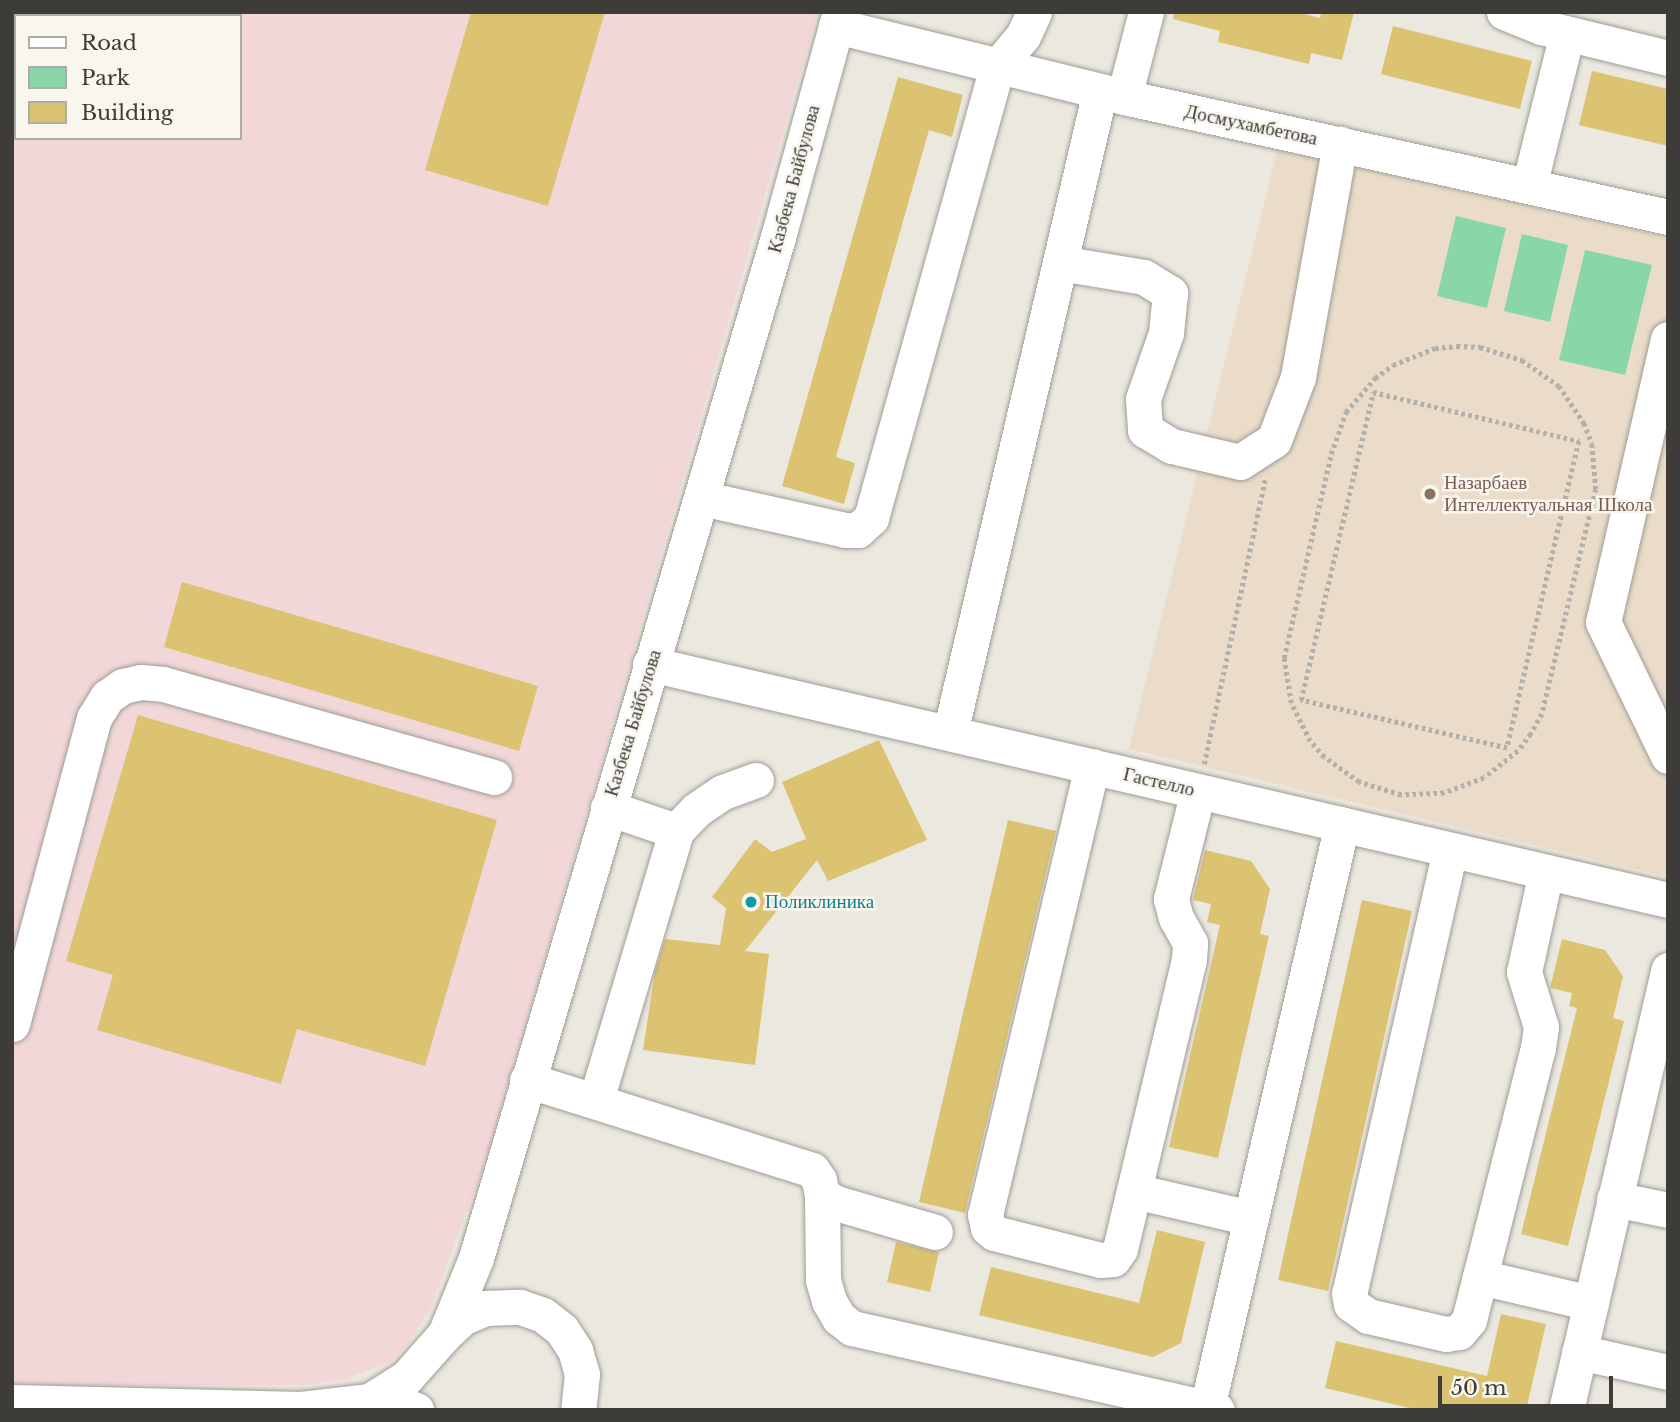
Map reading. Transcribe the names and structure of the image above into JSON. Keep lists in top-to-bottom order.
{
  "streets": {
    "street": ["Досмухамбетова", "Казбека Байбулова", "Гастелло"]
  },
  "crossings": [
    ["Досмухамбетова", "Казбека Байбулова"],
    ["Казбека Байбулова", "Гастелло"]
  ],
  "places": ["Назарбаев Интеллектуальная Школа", "Поликлиника"],
  "legend": ["Road", "Park", "Building"],
  "scale_bar": "50 m"
}
